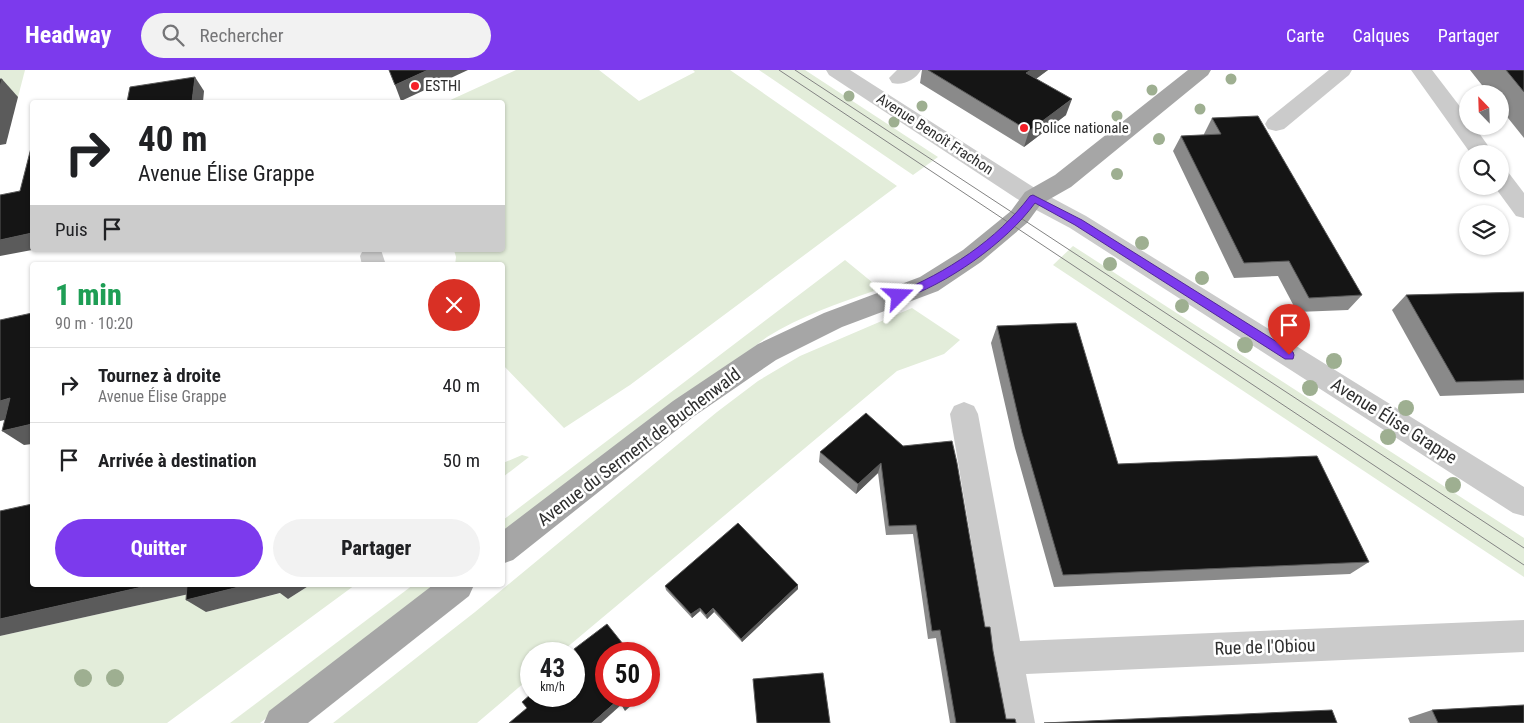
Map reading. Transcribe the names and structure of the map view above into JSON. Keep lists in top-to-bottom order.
{
  "streets": {
    "main road": ["Avenue du Serment de Buchenwald"],
    "street": ["Avenue Benoît Frachon", "Avenue Élise Grappe", "Rue de l'Obiou"]
  },
  "crossings": [
    ["Avenue Benoît Frachon", "Avenue Élise Grappe"],
    ["Avenue Benoît Frachon", "Avenue du Serment de Buchenwald"],
    ["Avenue Élise Grappe", "Avenue du Serment de Buchenwald"]
  ],
  "places": ["ESTHI", "Police nationale"],
  "north": "top left",
  "page": {
    "header": "Headway",
    "search": "Rechercher",
    "nav": ["Carte", "Calques", "Partager"],
    "turn": ["40 m", "Avenue Élise Grappe"],
    "then": "Puis",
    "heading": ["1 min", "90 m · 10:20"],
    "list": [
      {
        "name": "Tournez à droite",
        "note": "Avenue Élise Grappe",
        "value": "40 m"
      },
      {
        "name": "Arrivée à destination",
        "value": "50 m"
      }
    ],
    "buttons": ["Quitter", "Partager"],
    "speed": "43 km/h",
    "limit": "50"
  }
}
